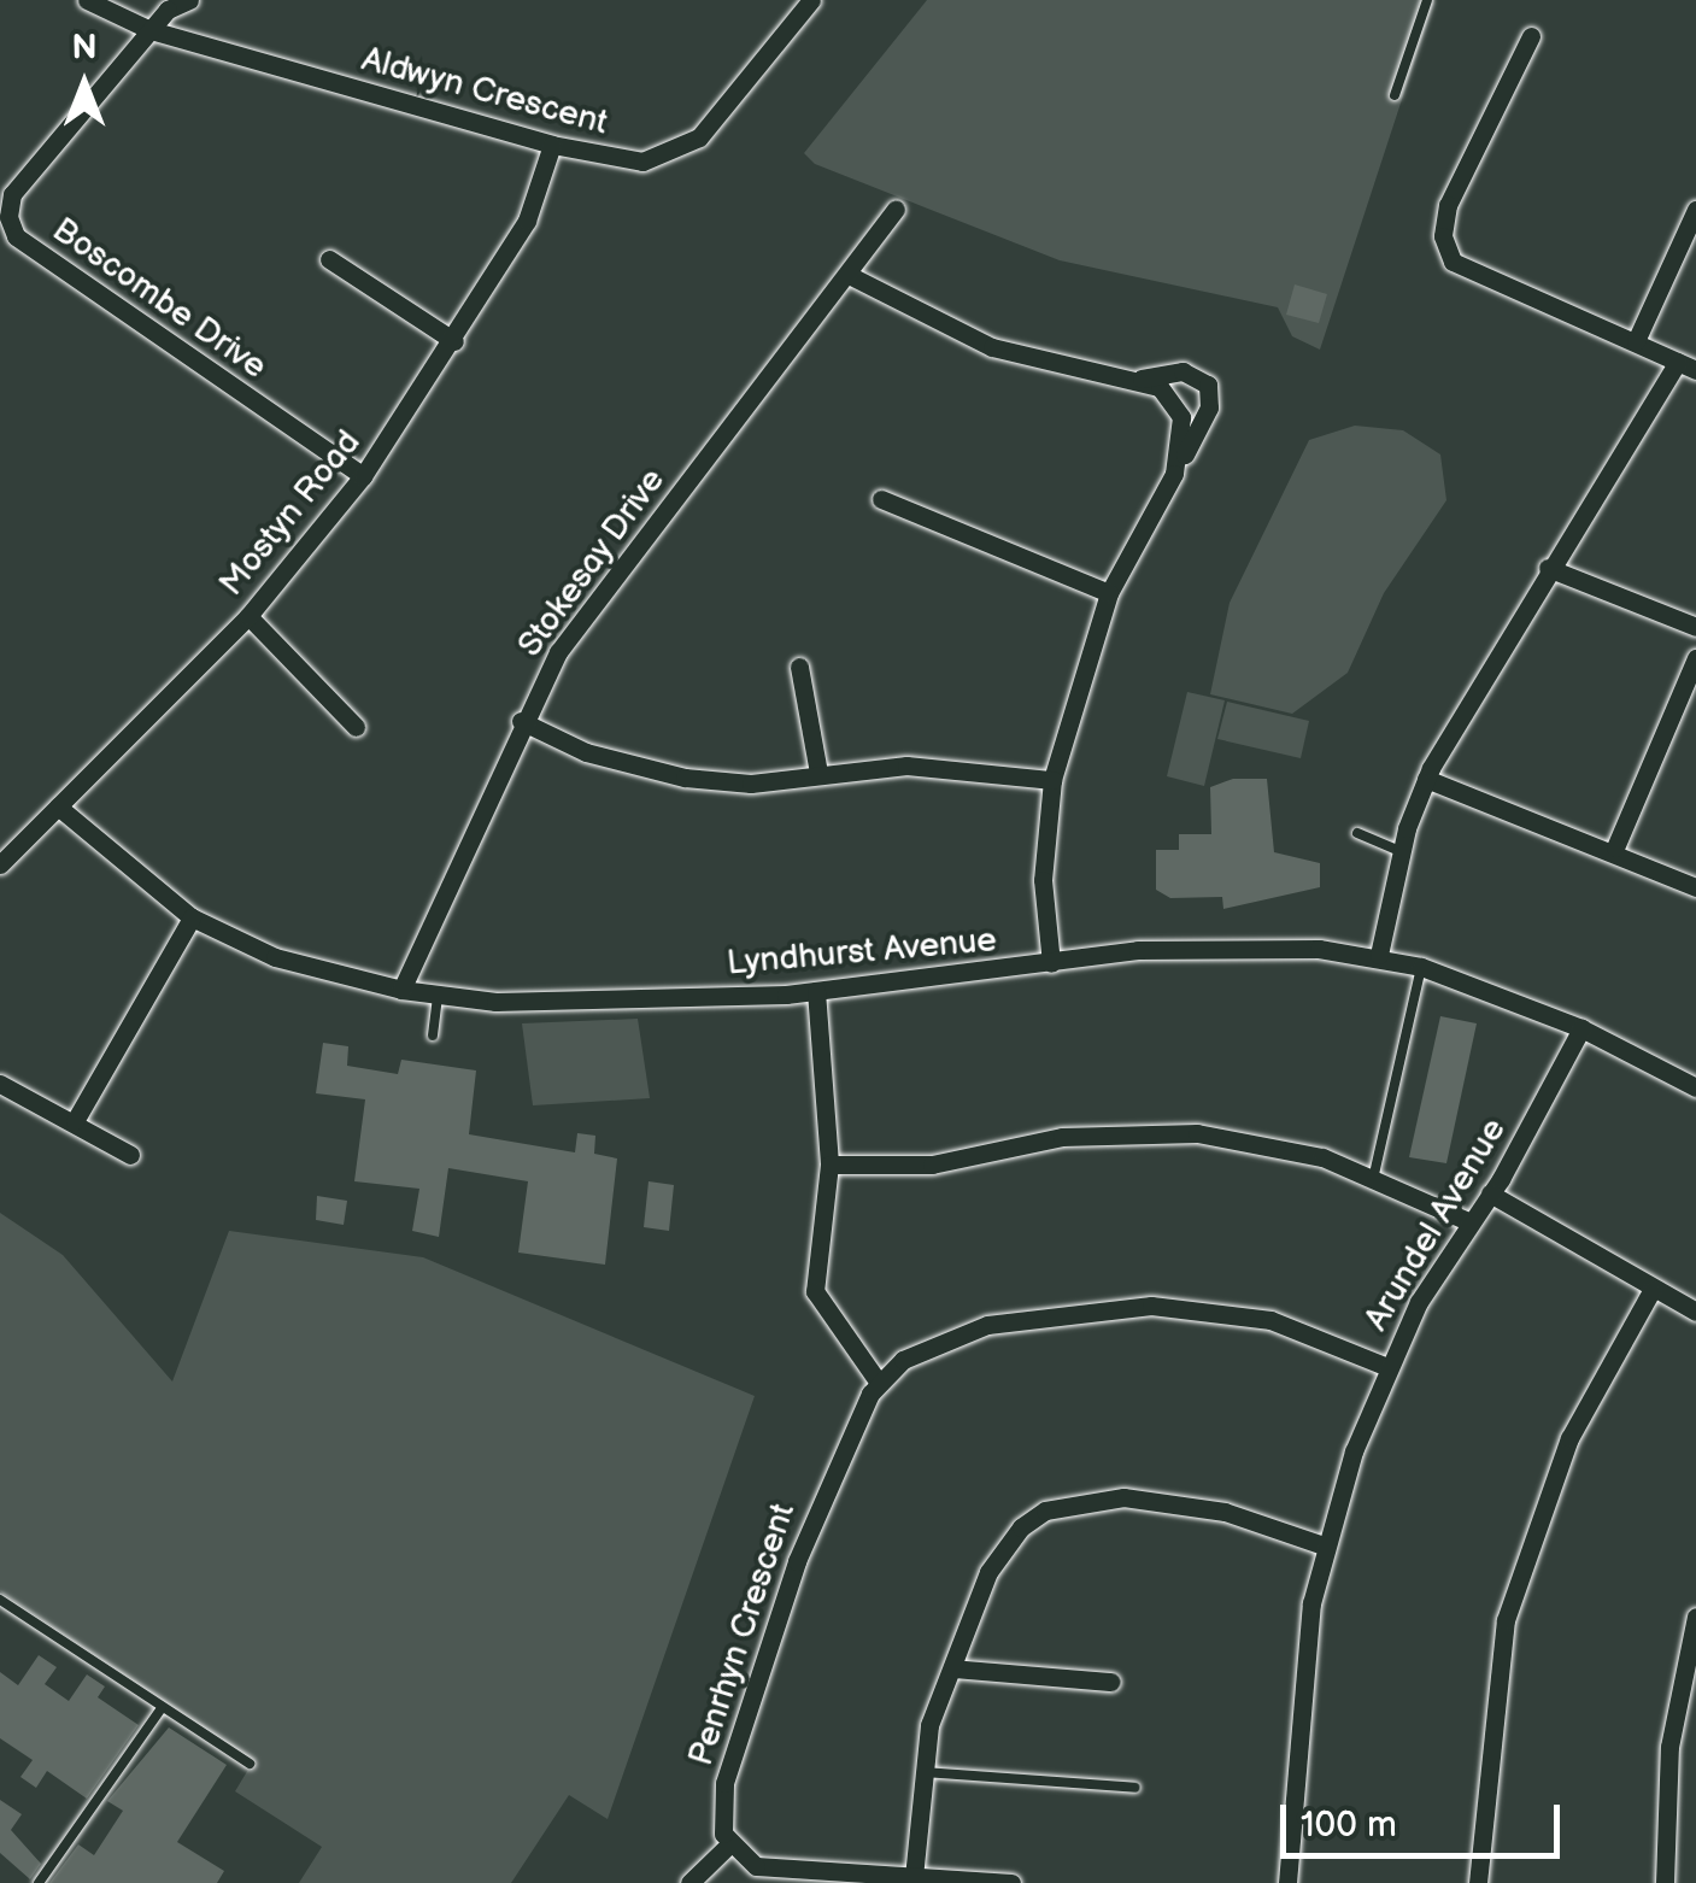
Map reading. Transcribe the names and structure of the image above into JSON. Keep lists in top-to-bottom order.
{
  "streets": {
    "street": [
      "Aldwyn Crescent",
      "Boscombe Drive",
      "Mostyn Road",
      "Stokesay Drive",
      "Lyndhurst Avenue",
      "Arundel Avenue",
      "Penrhyn Crescent"
    ]
  },
  "crossings": [
    ["Aldwyn Crescent", "Boscombe Drive"],
    ["Aldwyn Crescent", "Mostyn Road"],
    ["Boscombe Drive", "Mostyn Road"],
    ["Mostyn Road", "Lyndhurst Avenue"],
    ["Stokesay Drive", "Lyndhurst Avenue"],
    ["Lyndhurst Avenue", "Arundel Avenue"]
  ],
  "scale_bar": "100 m",
  "north": "top"
}
